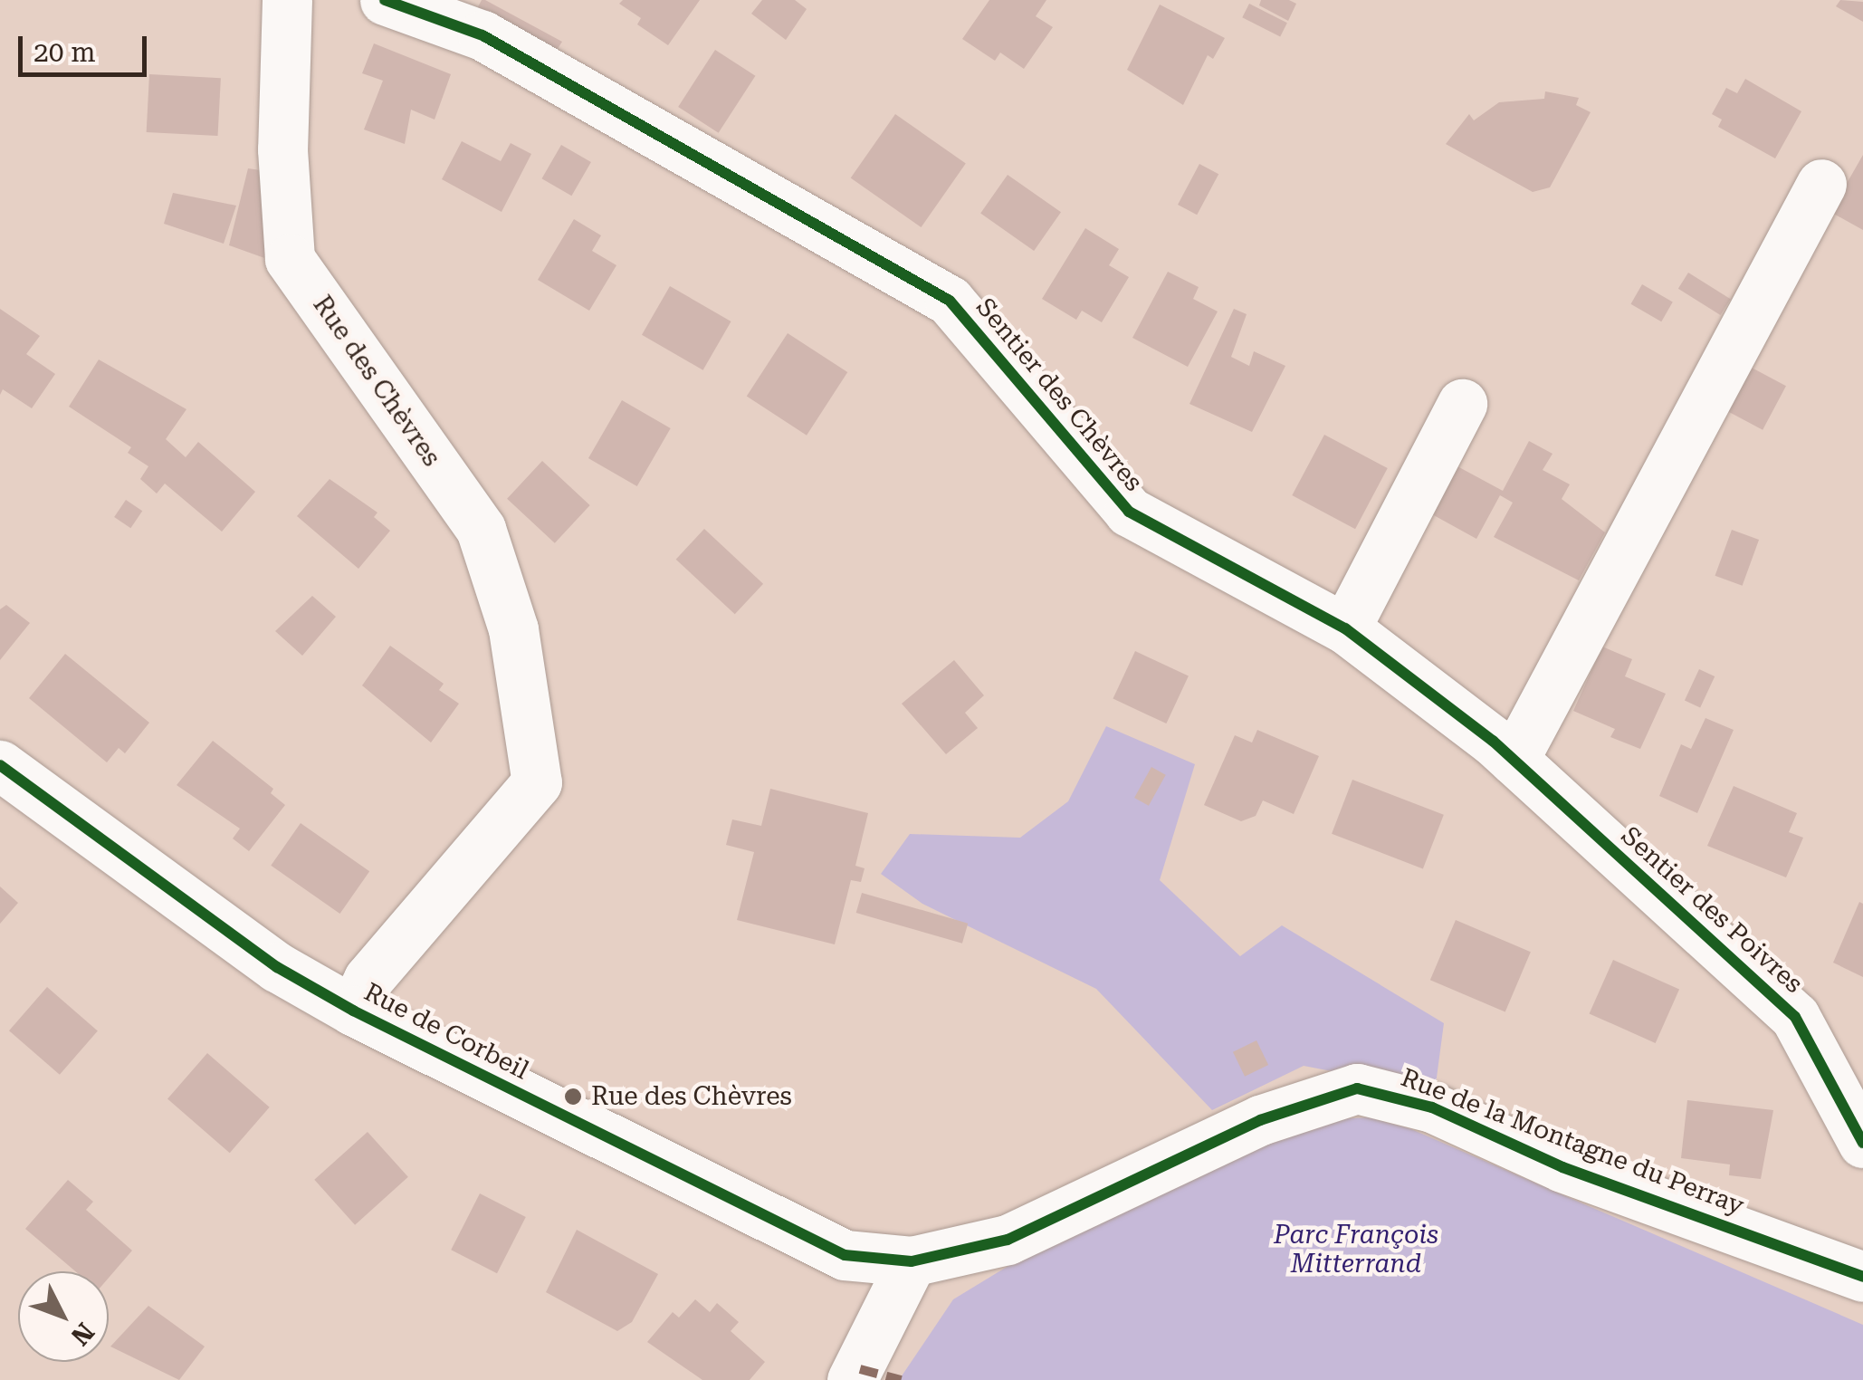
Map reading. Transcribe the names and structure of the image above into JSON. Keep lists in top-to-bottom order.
{
  "streets": {
    "street": [
      "Rue des Chèvres",
      "Sentier des Chèvres",
      "Sentier des Poivres",
      "Rue de Corbeil",
      "Rue de la Montagne du Perray"
    ]
  },
  "crossings": [
    ["Rue des Chèvres", "Rue de Corbeil"],
    ["Sentier des Chèvres", "Sentier des Poivres"],
    ["Rue de Corbeil", "Rue de la Montagne du Perray"]
  ],
  "parks": ["Parc François Mitterrand"],
  "places": ["Rue des Chèvres"],
  "scale_bar": "20 m",
  "north": "bottom right"
}
